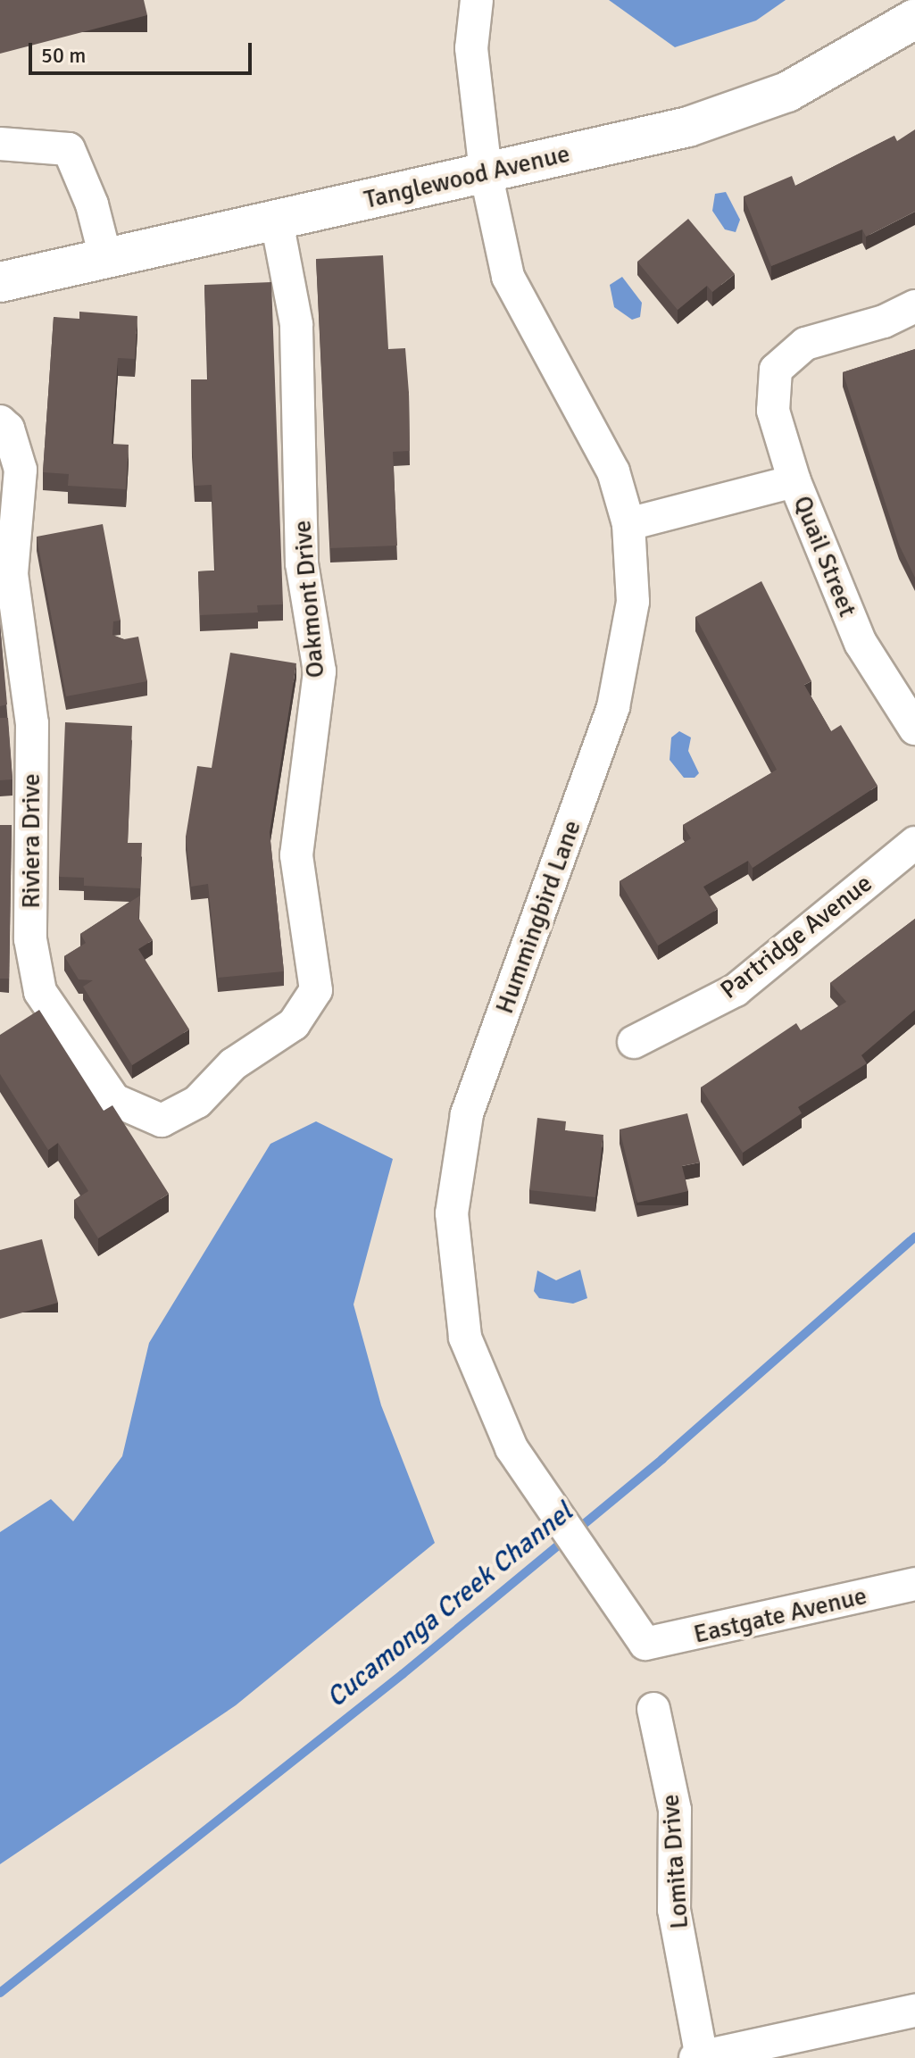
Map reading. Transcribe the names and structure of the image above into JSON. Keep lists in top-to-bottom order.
{
  "streets": {
    "street": [
      "Tanglewood Avenue",
      "Quail Street",
      "Oakmont Drive",
      "Riviera Drive",
      "Hummingbird Lane",
      "Partridge Avenue",
      "Eastgate Avenue",
      "Lomita Drive"
    ]
  },
  "crossings": [
    ["Tanglewood Avenue", "Oakmont Drive"],
    ["Tanglewood Avenue", "Hummingbird Lane"],
    ["Oakmont Drive", "Riviera Drive"],
    ["Hummingbird Lane", "Eastgate Avenue"]
  ],
  "water": ["Cucamonga Creek Channel"],
  "scale_bar": "50 m"
}
